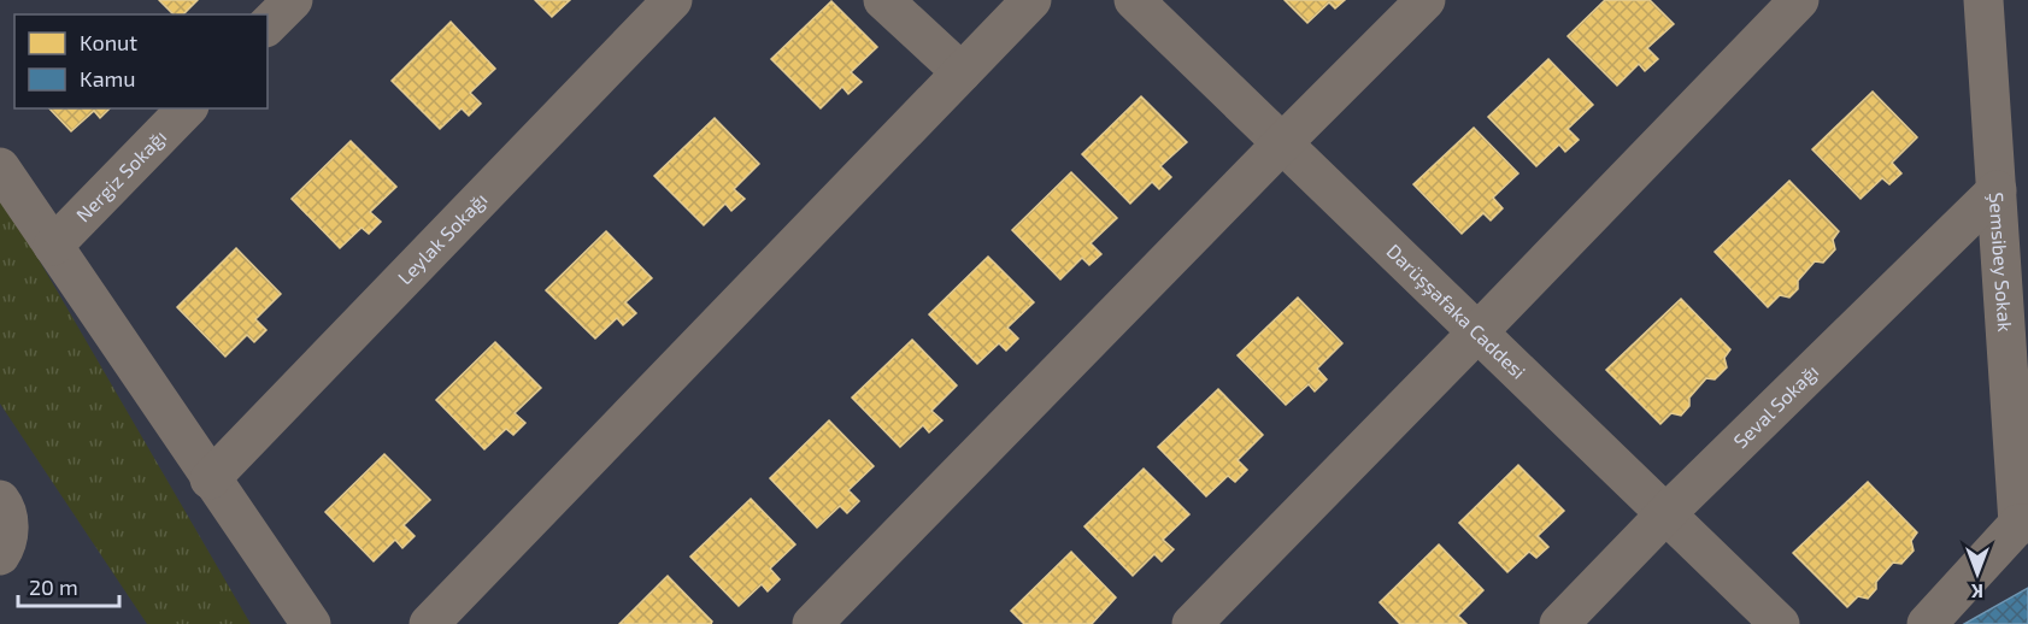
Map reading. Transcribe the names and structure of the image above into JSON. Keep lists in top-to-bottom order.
{
  "streets": {
    "street": [
      "Nergiz Sokağı",
      "Leylak Sokağı",
      "Şemsibey Sokak",
      "Darüşşafaka Caddesi",
      "Seval Sokağı"
    ]
  },
  "crossings": [
    ["Şemsibey Sokak", "Seval Sokağı"],
    ["Darüşşafaka Caddesi", "Seval Sokağı"]
  ],
  "legend": ["Konut", "Kamu"],
  "scale_bar": "20 m",
  "north": "bottom"
}
